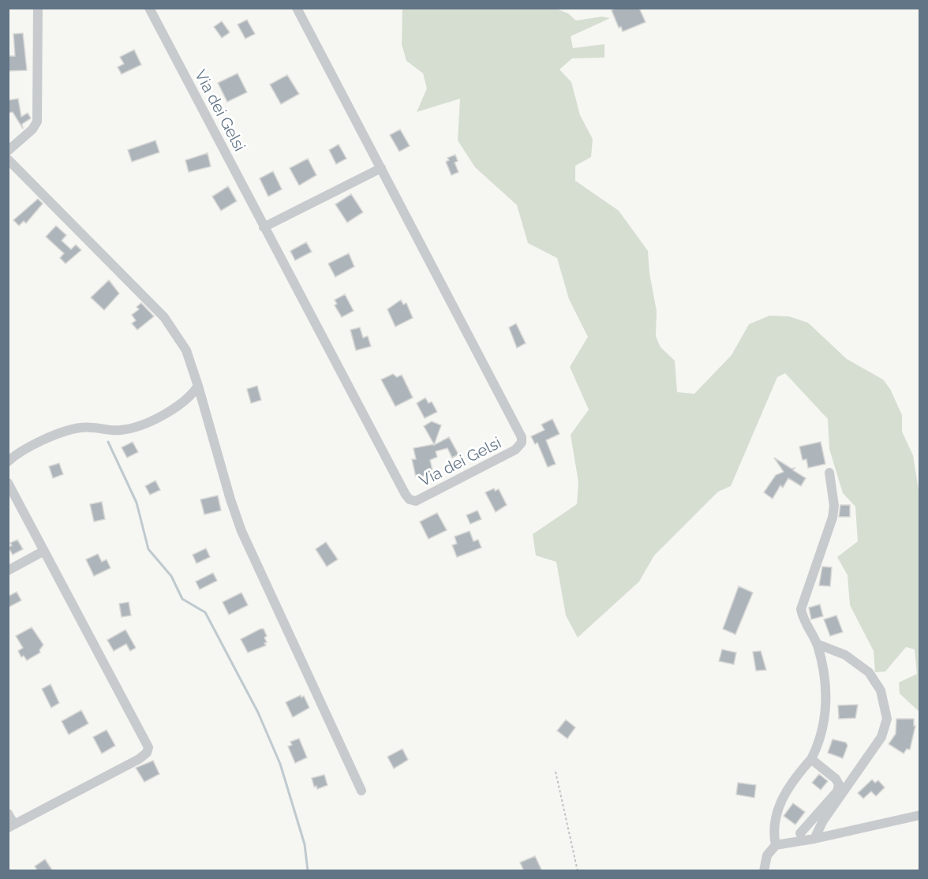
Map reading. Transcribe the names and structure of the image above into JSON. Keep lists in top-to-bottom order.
{
  "streets": {
    "street": ["Via dei Gelsi"]
  }
}
